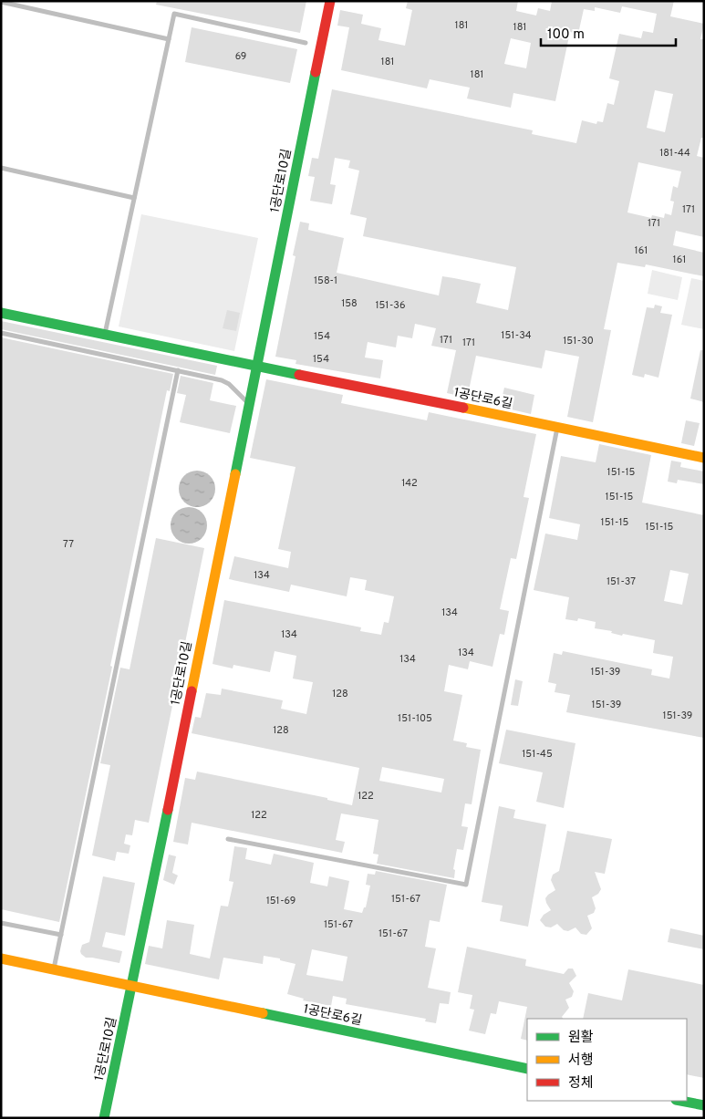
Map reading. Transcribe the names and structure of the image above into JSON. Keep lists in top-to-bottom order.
{
  "streets": {
    "street": ["1공단로10길", "1공단로6길"]
  },
  "crossings": [
    ["1공단로10길", "1공단로6길"]
  ],
  "house_numbers": [
    "181",
    "181",
    "69",
    "181",
    "181",
    "181-44",
    "171",
    "171",
    "161",
    "161",
    "158-1",
    "158",
    "151-36",
    "151-34",
    "154",
    "171",
    "151-30",
    "171",
    "154",
    "151-15",
    "142",
    "151-15",
    "151-15",
    "151-15",
    "77",
    "134",
    "151-37",
    "134",
    "134",
    "134",
    "134",
    "151-39",
    "128",
    "151-39",
    "151-39",
    "151-105",
    "128",
    "151-45",
    "122",
    "122",
    "151-67",
    "151-69",
    "151-67",
    "151-67"
  ],
  "legend": ["원활", "서행", "정체"],
  "scale_bar": "100 m"
}
